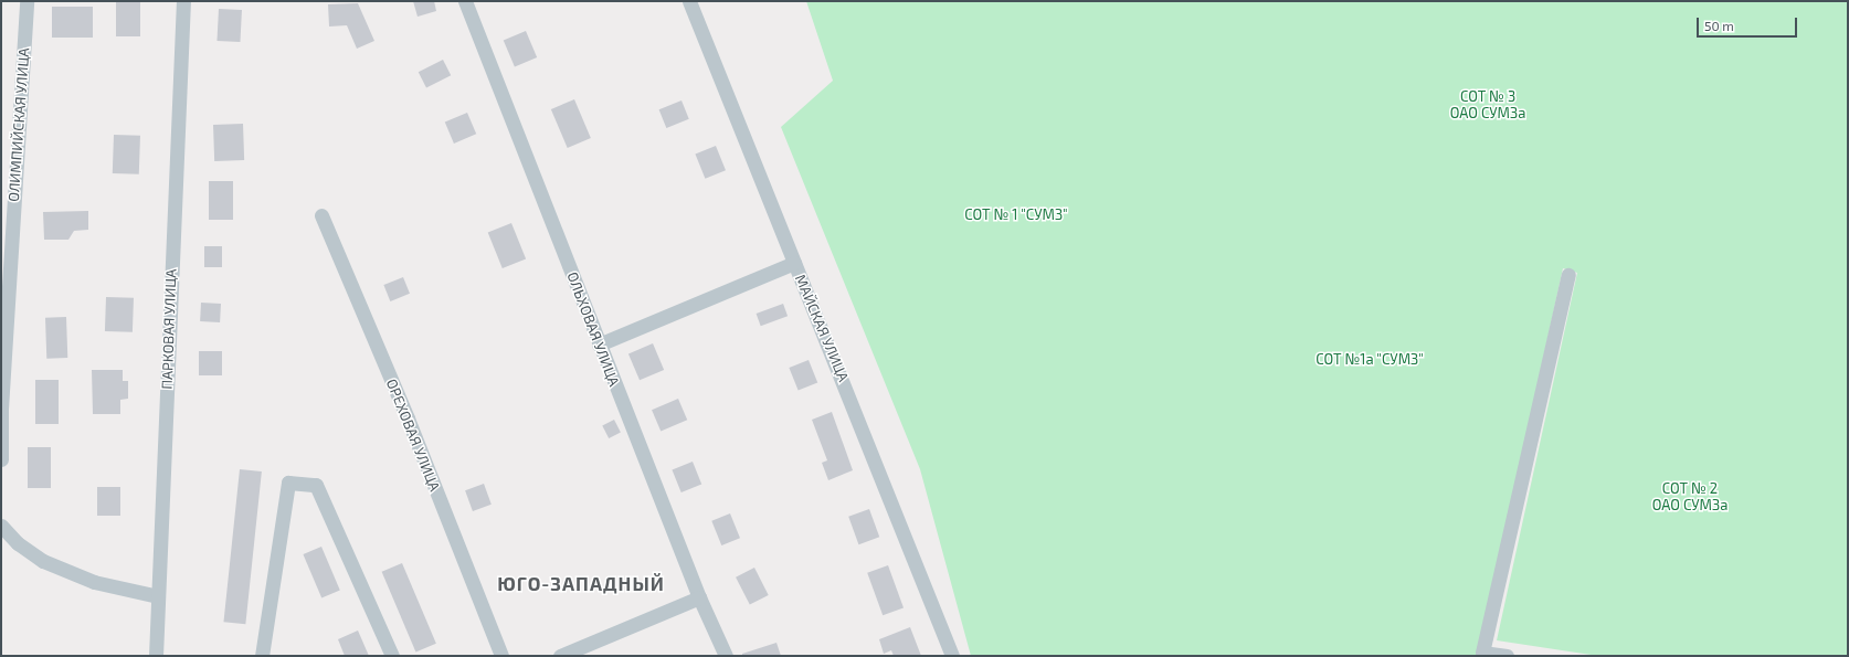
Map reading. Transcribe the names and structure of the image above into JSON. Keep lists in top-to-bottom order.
{
  "streets": {
    "street": [
      "ОЛИМПИЙСКАЯ УЛИЦА",
      "МАЙСКАЯ УЛИЦА",
      "ПАРКОВАЯ УЛИЦА",
      "ОЛЬХОВАЯ УЛИЦА",
      "ОРЕХОВАЯ УЛИЦА"
    ]
  },
  "districts": ["ЮГО-ЗАПАДНЫЙ"],
  "parks": [
    "СОТ № 3 ОАО СУМЗа",
    "СОТ № 1 \"СУМЗ\"",
    "СОТ №1а \"СУМЗ\"",
    "СОТ № 2 ОАО СУМЗа"
  ],
  "scale_bar": "50 m"
}
